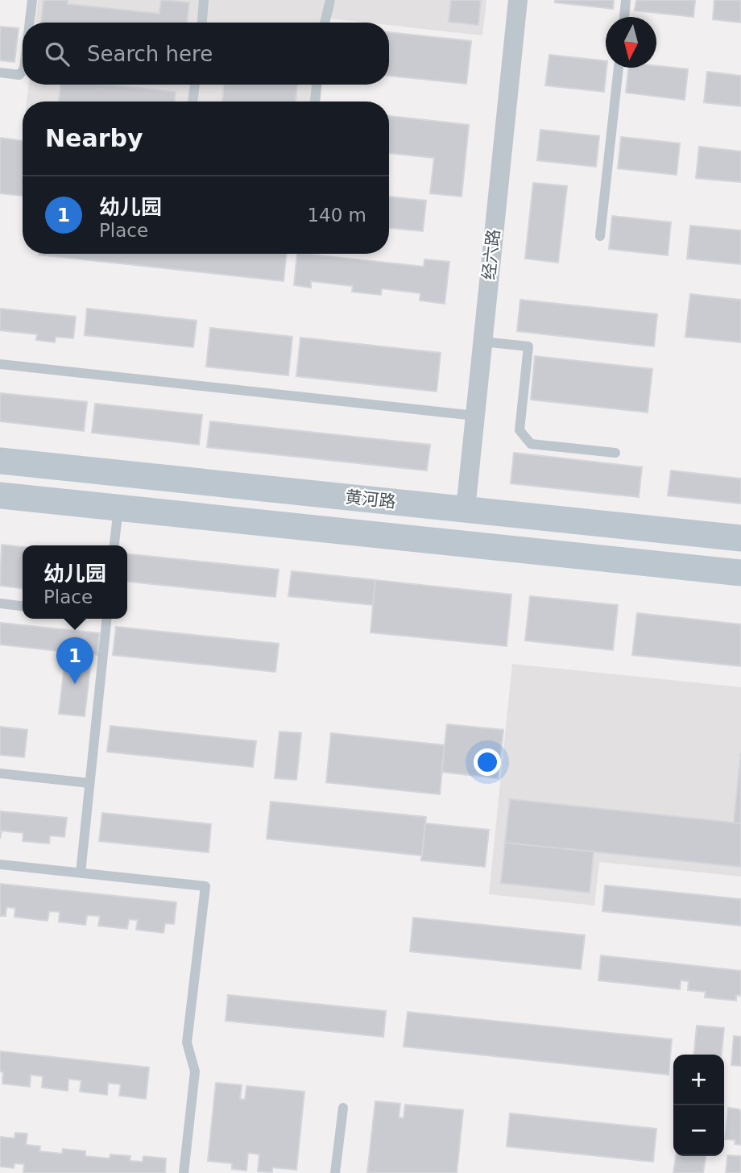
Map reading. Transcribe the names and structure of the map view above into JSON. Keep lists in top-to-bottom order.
{
  "streets": {
    "main road": ["黄河路"],
    "street": ["经六路"]
  },
  "crossings": [
    ["经六路", "黄河路"]
  ],
  "north": "bottom",
  "page": {
    "search": "Search here",
    "heading": "Nearby",
    "list": [
      {
        "mark": "1",
        "name": "幼儿园",
        "note": "Place",
        "value": "140 m"
      }
    ],
    "popup": ["幼儿园", "Place"],
    "pins": "1",
    "map_buttons": ["+", "−"]
  }
}
